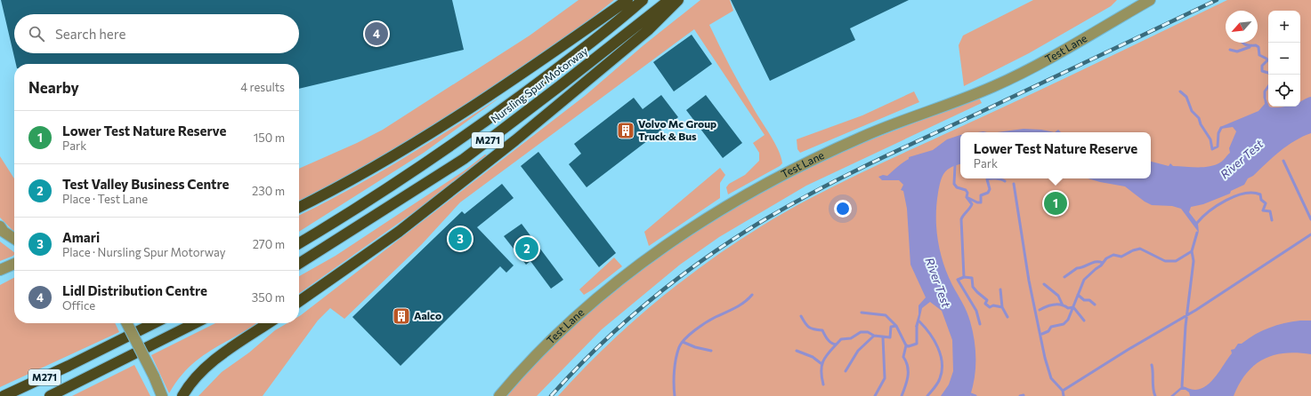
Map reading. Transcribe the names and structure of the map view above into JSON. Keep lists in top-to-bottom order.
{
  "streets": {
    "highway": ["Nursling Spur Motorway", "M271"],
    "street": ["Test Lane"]
  },
  "water": ["River Test"],
  "places": {
    "building": ["Volvo Mc Group Truck & Bus", "Aalco"]
  },
  "north": "bottom left",
  "page": {
    "map_buttons": ["+", "−"],
    "search": "Search here",
    "pins": [
      "4",
      "1",
      "3",
      "2"
    ],
    "heading": ["Nearby", "4 results"],
    "list": [
      {
        "mark": "1",
        "name": "Lower Test Nature Reserve",
        "note": "Park",
        "value": "150 m"
      },
      {
        "mark": "2",
        "name": "Test Valley Business Centre",
        "note": "Place · Test Lane",
        "value": "230 m"
      },
      {
        "mark": "3",
        "name": "Amari",
        "note": "Place · Nursling Spur Motorway",
        "value": "270 m"
      },
      {
        "mark": "4",
        "name": "Lidl Distribution Centre",
        "note": "Office",
        "value": "350 m"
      }
    ],
    "popup": ["Lower Test Nature Reserve", "Park"]
  }
}
